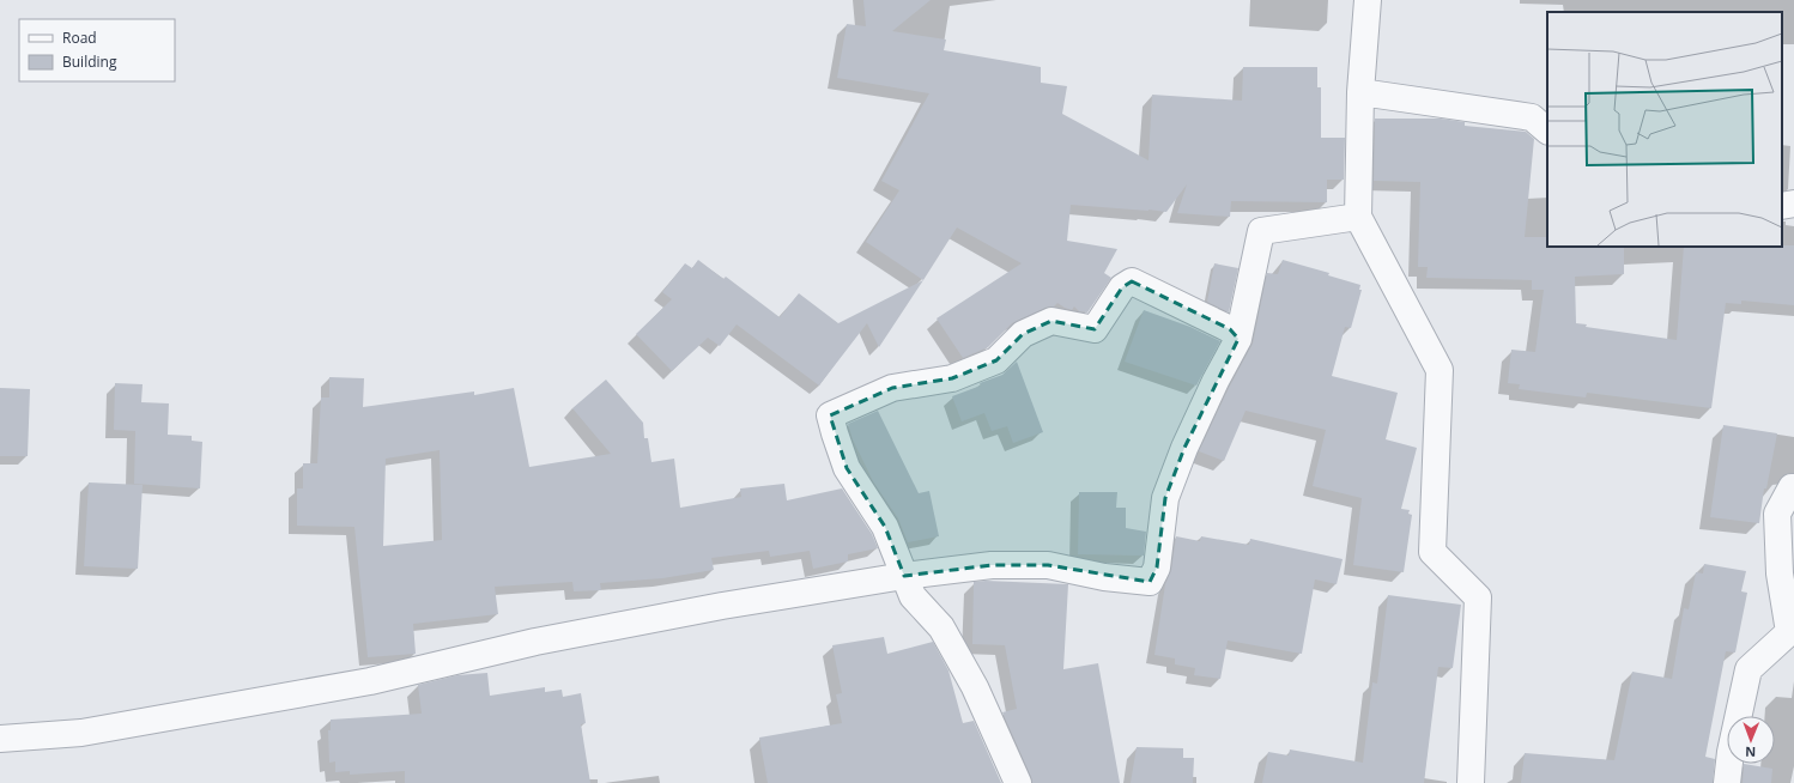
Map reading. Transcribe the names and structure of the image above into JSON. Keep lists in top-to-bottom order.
{
  "legend": ["Road", "Building"],
  "north": "bottom"
}
